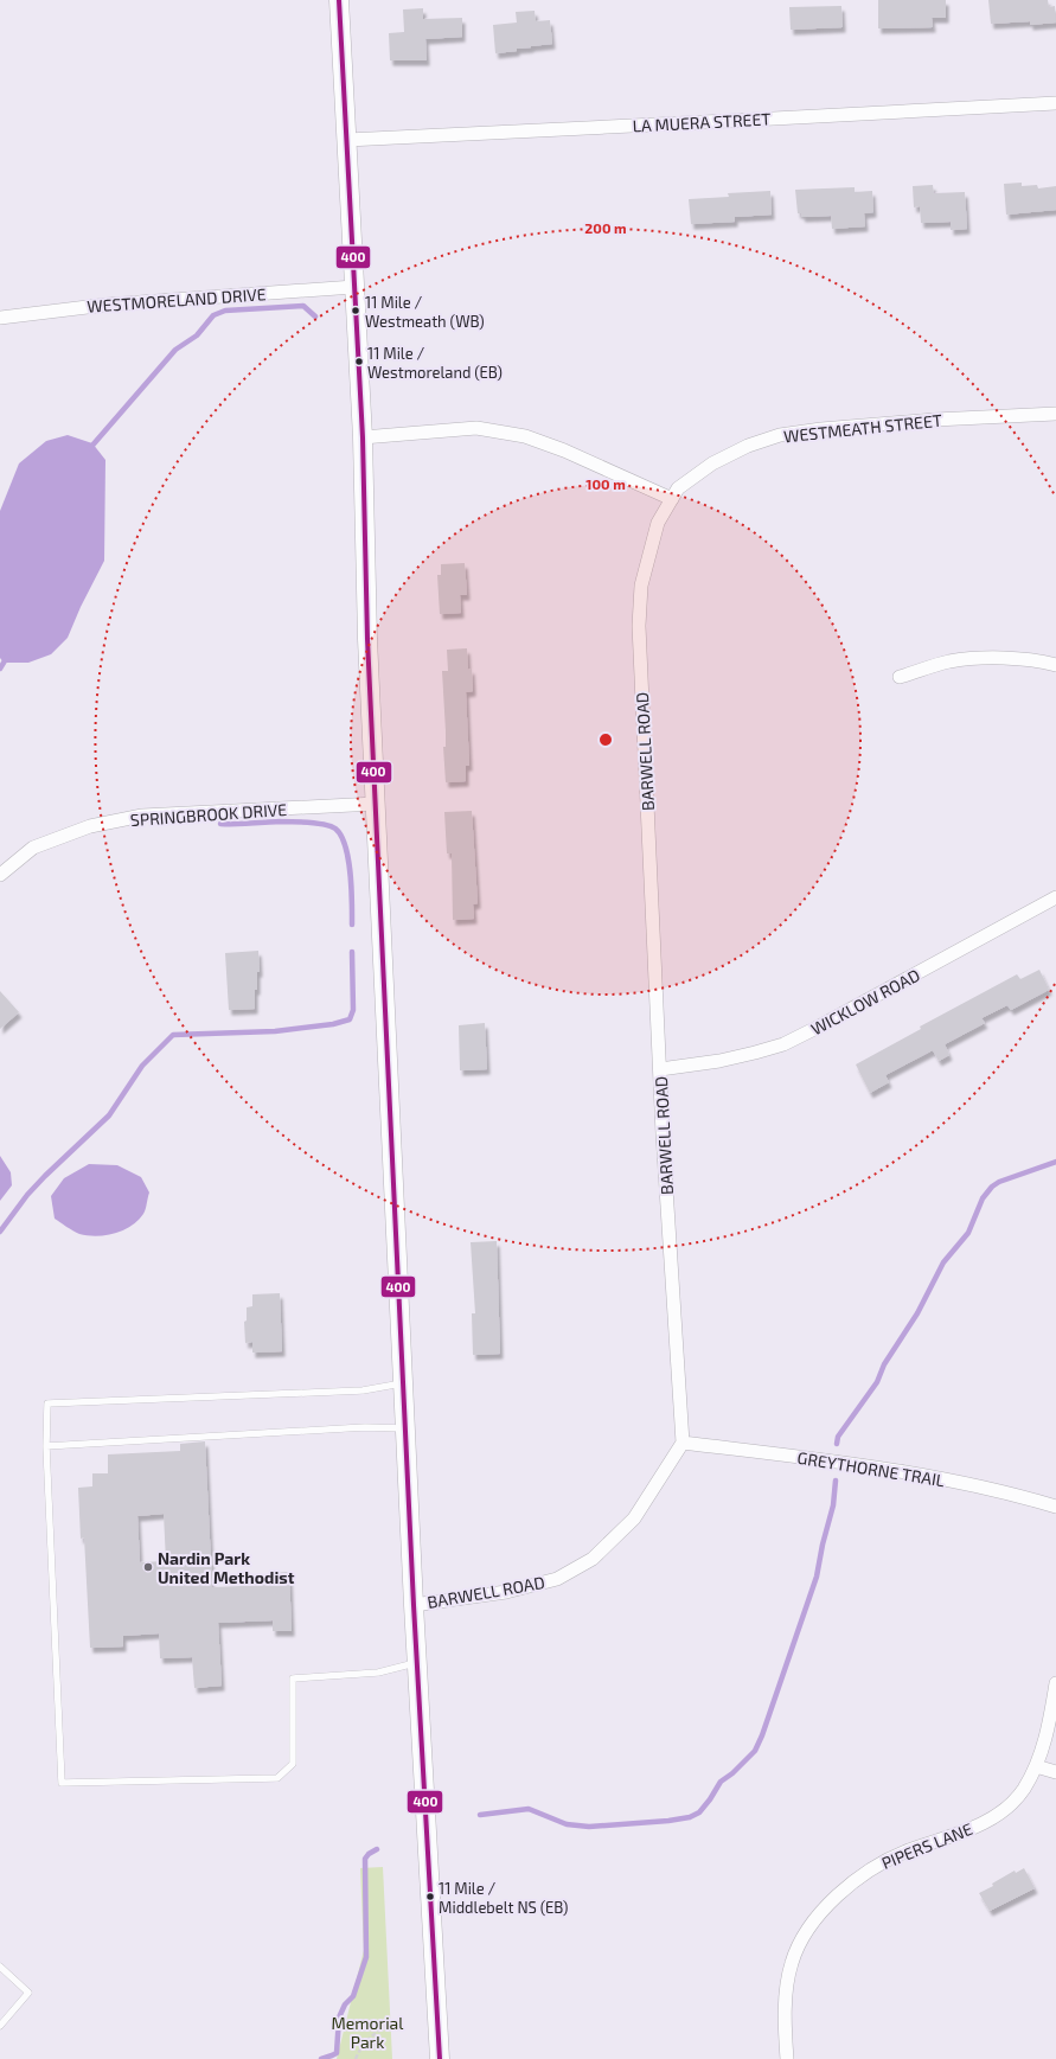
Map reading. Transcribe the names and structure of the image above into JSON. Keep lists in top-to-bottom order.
{
  "streets": {
    "street": [
      "LA MUERA STREET",
      "WESTMORELAND DRIVE",
      "WESTMEATH STREET",
      "BARWELL ROAD",
      "SPRINGBROOK DRIVE",
      "WICKLOW ROAD",
      "GREYTHORNE TRAIL",
      "PIPERS LANE"
    ]
  },
  "crossings": [
    ["WESTMEATH STREET", "BARWELL ROAD"],
    ["BARWELL ROAD", "WICKLOW ROAD"],
    ["BARWELL ROAD", "GREYTHORNE TRAIL"]
  ],
  "parks": ["Memorial Park"],
  "places": [
    "11 Mile / Westmeath (WB)",
    "11 Mile / Westmoreland (EB)",
    "Nardin Park United Methodist",
    "11 Mile / Middlebelt NS (EB)"
  ],
  "lines": ["transit line 400"],
  "rings": ["200 m", "100 m"]
}
